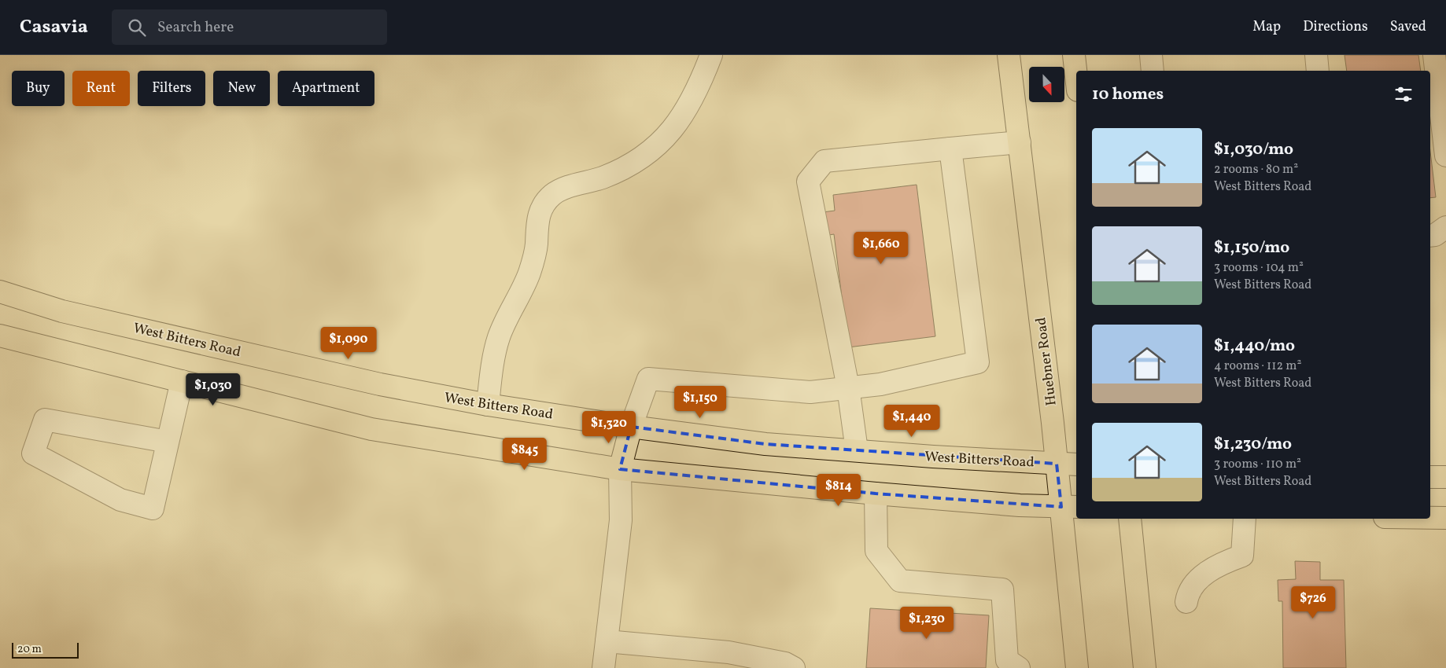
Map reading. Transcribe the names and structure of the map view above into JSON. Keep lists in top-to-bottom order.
{
  "streets": {
    "main road": ["West Bitters Road", "Huebner Road"]
  },
  "crossings": [
    ["West Bitters Road", "Huebner Road"]
  ],
  "scale_bar": "20 m",
  "north": "bottom",
  "page": {
    "header": "Casavia",
    "search": "Search here",
    "nav": ["Map", "Directions", "Saved"],
    "chip": [
      "Buy",
      "Rent",
      "Filters",
      "New",
      "Apartment"
    ],
    "heading": "10 homes",
    "list": [
      {
        "name": "$1,030/mo",
        "note": "2 rooms · 80 m² · West Bitters Road"
      },
      {
        "name": "$1,150/mo",
        "note": "3 rooms · 104 m² · West Bitters Road"
      },
      {
        "name": "$1,440/mo",
        "note": "4 rooms · 112 m² · West Bitters Road"
      },
      {
        "name": "$1,230/mo",
        "note": "3 rooms · 110 m² · West Bitters Road"
      }
    ],
    "price": [
      "$1,660",
      "$1,090",
      "$1,030",
      "$1,150",
      "$1,440",
      "$1,320",
      "$845",
      "$814",
      "$726",
      "$1,230"
    ],
    "scale": "20 m"
  }
}
